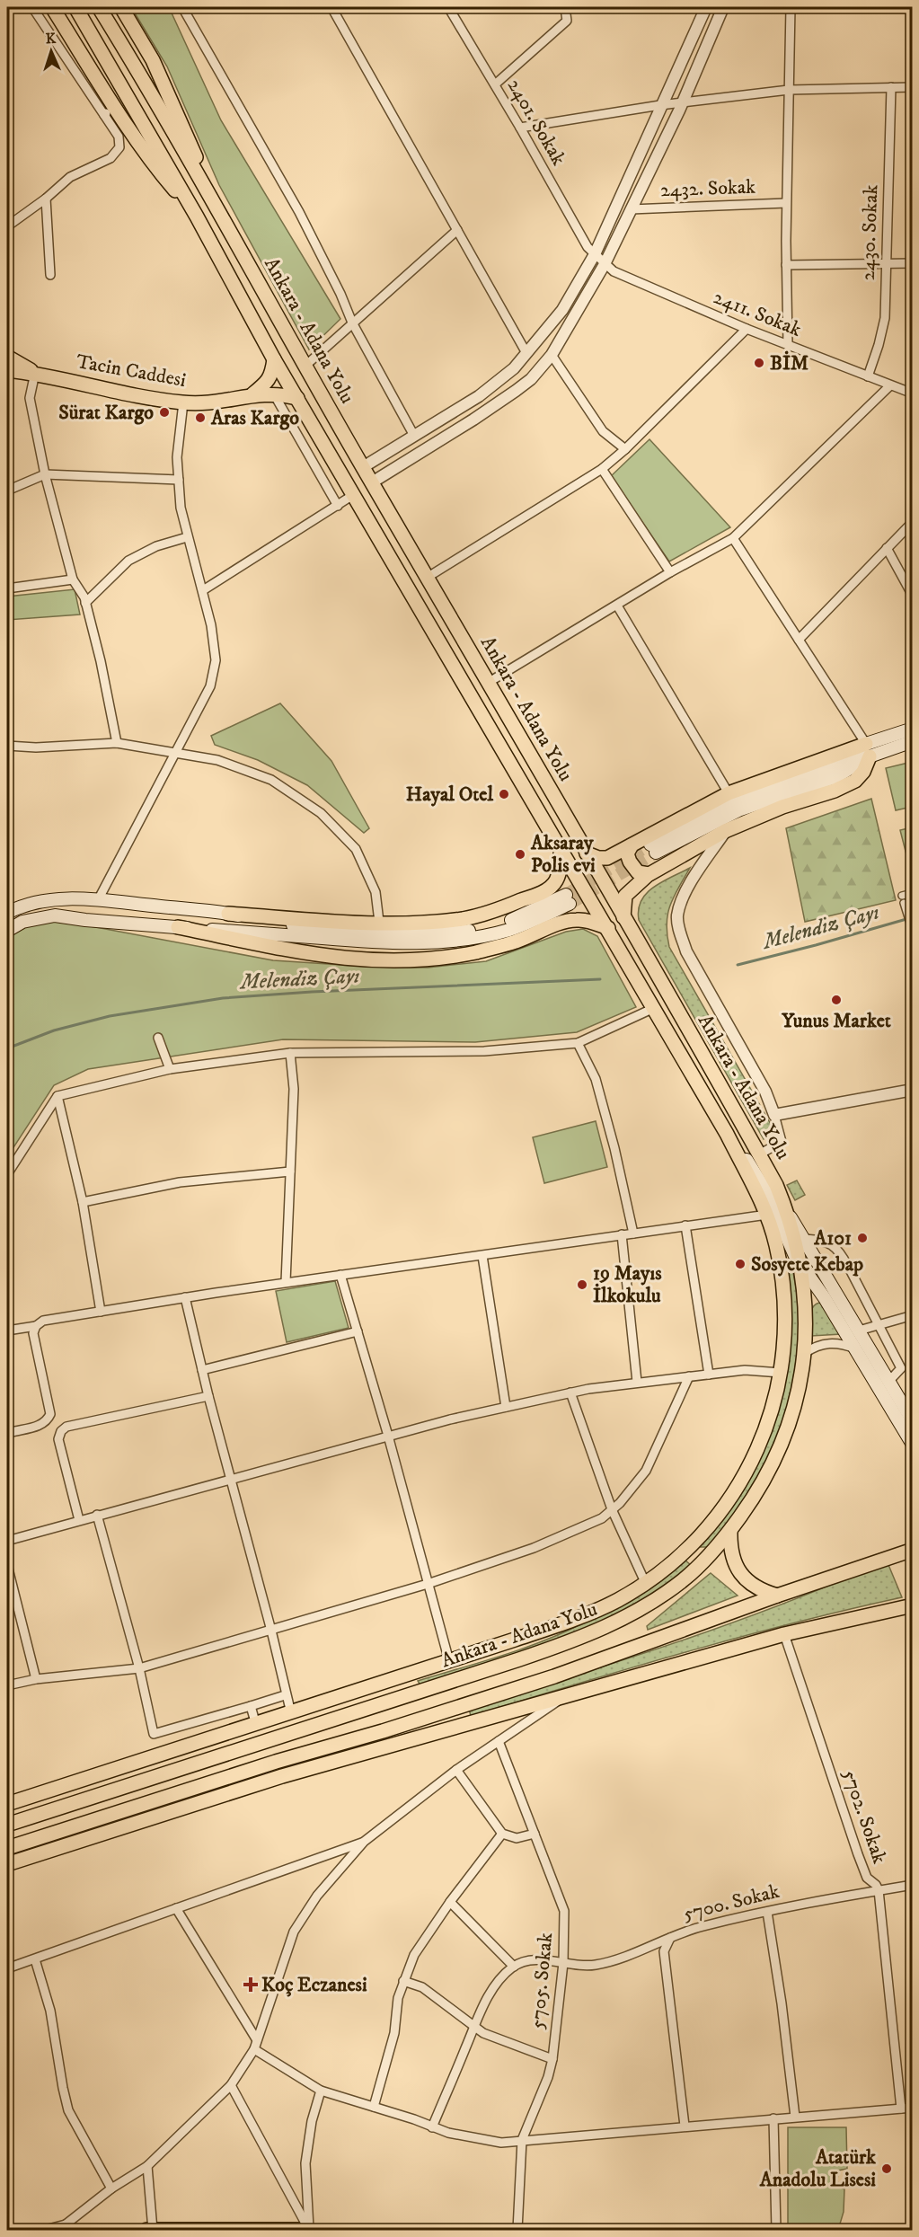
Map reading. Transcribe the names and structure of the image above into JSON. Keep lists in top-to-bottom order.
{
  "streets": {
    "main road": ["Ankara - Adana Yolu", "Tacin Caddesi"],
    "street": [
      "2401. Sokak",
      "2432. Sokak",
      "2430. Sokak",
      "2411. Sokak",
      "5702. Sokak",
      "5700. Sokak",
      "5705. Sokak"
    ]
  },
  "crossings": [
    ["2401. Sokak", "2411. Sokak"],
    ["2430. Sokak", "2411. Sokak"],
    ["Ankara - Adana Yolu", "Tacin Caddesi"],
    ["5702. Sokak", "5700. Sokak"],
    ["5700. Sokak", "5705. Sokak"]
  ],
  "water": ["Melendiz Çayı"],
  "places": {
    "other": [
      "BİM",
      "Sürat Kargo",
      "Aras Kargo",
      "Hayal Otel",
      "Aksaray Polis evi",
      "Yunus Market",
      "A101",
      "Sosyete Kebap",
      "19 Mayıs İlkokulu",
      "Atatürk Anadolu Lisesi"
    ],
    "health": ["Koç Eczanesi"]
  },
  "north": "top"
}
